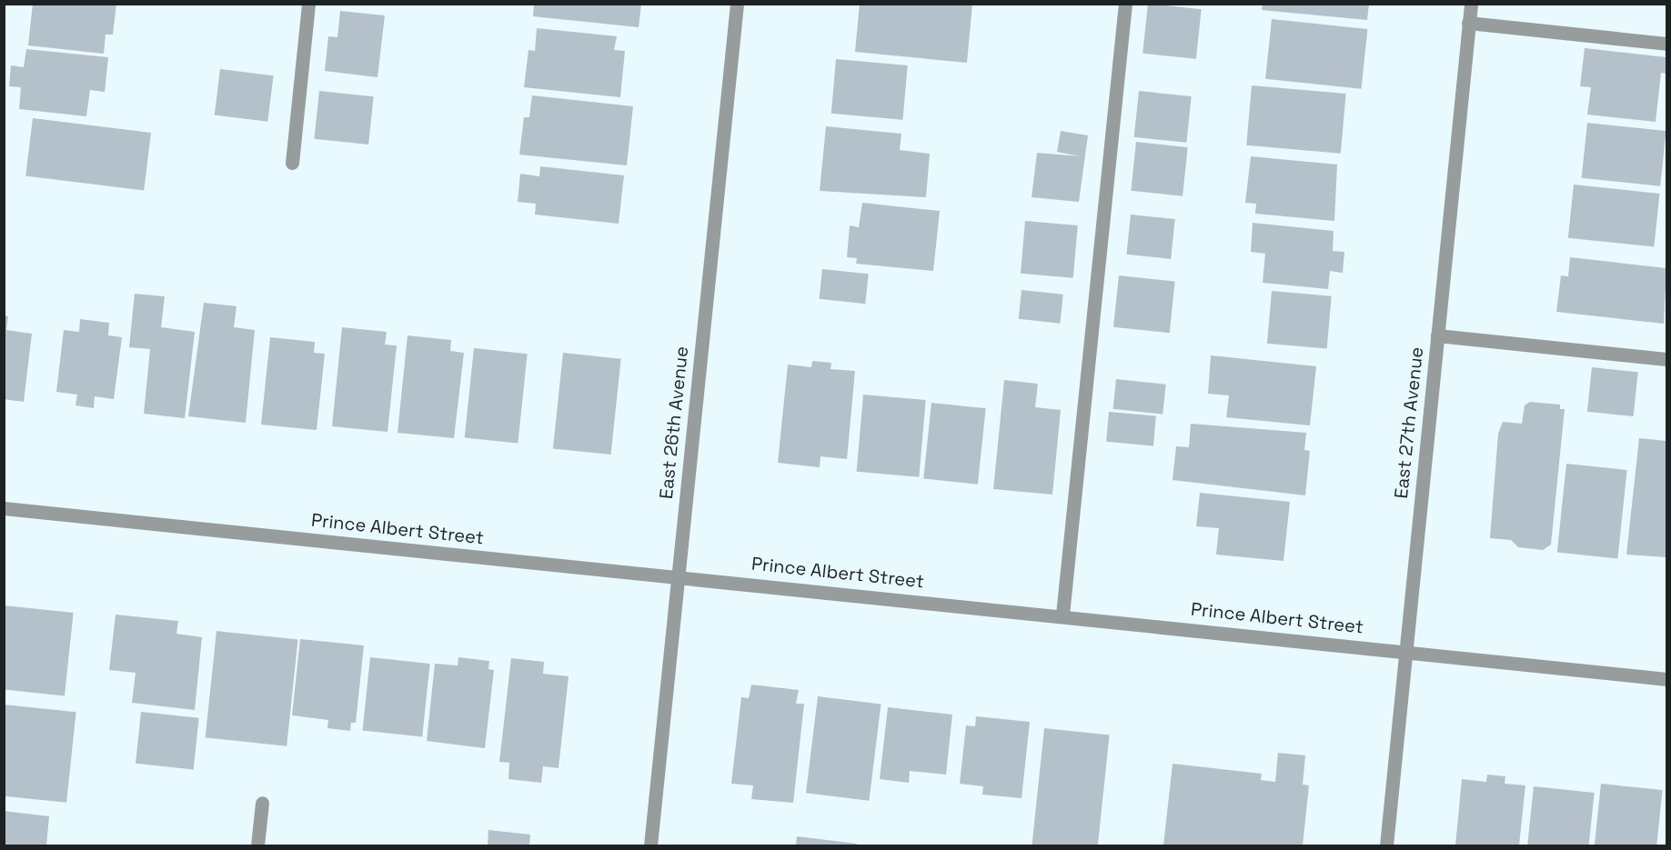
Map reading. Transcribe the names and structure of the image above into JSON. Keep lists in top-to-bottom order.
{
  "streets": {
    "street": ["East 26th Avenue", "East 27th Avenue", "Prince Albert Street"]
  },
  "crossings": [
    ["East 26th Avenue", "Prince Albert Street"],
    ["East 27th Avenue", "Prince Albert Street"]
  ]
}
